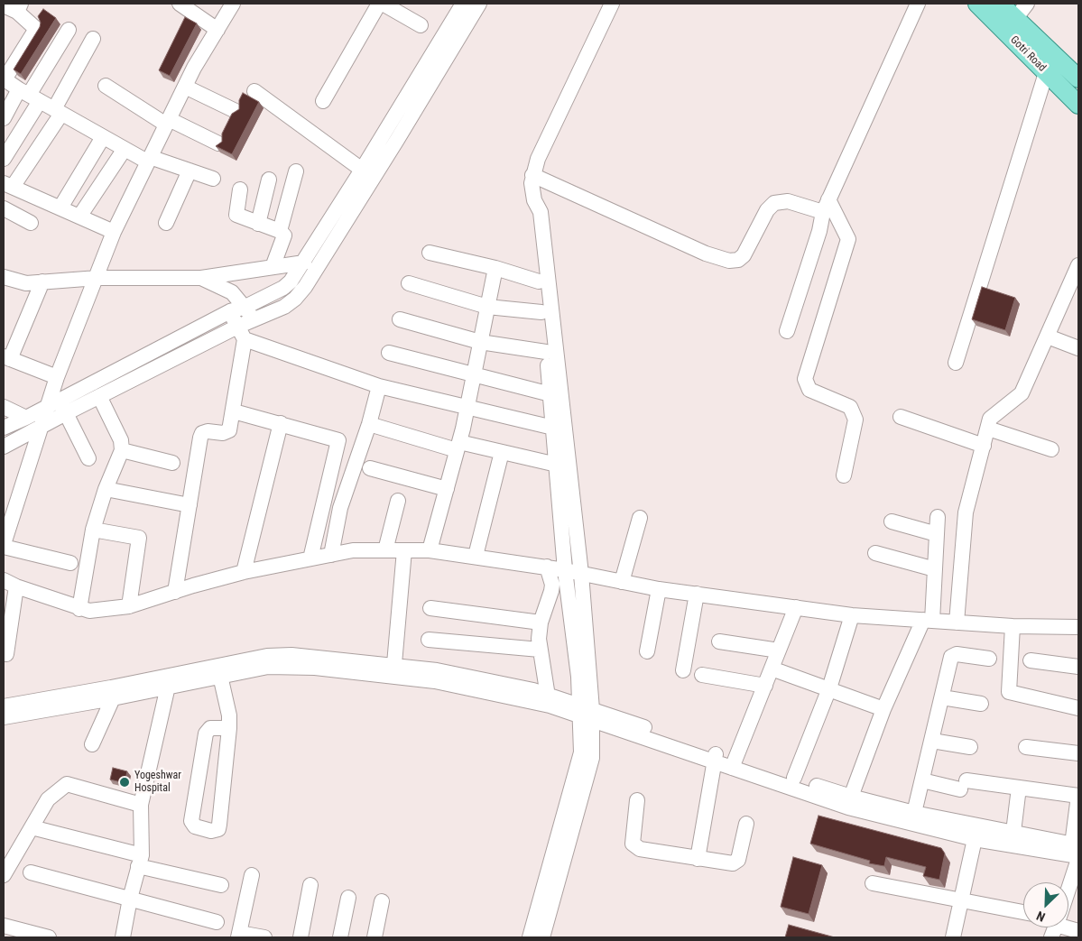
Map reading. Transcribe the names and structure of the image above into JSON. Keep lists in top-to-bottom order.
{
  "streets": {
    "main road": ["Gotri Road"]
  },
  "places": ["Yogeshwar Hospital"],
  "north": "bottom left"
}
